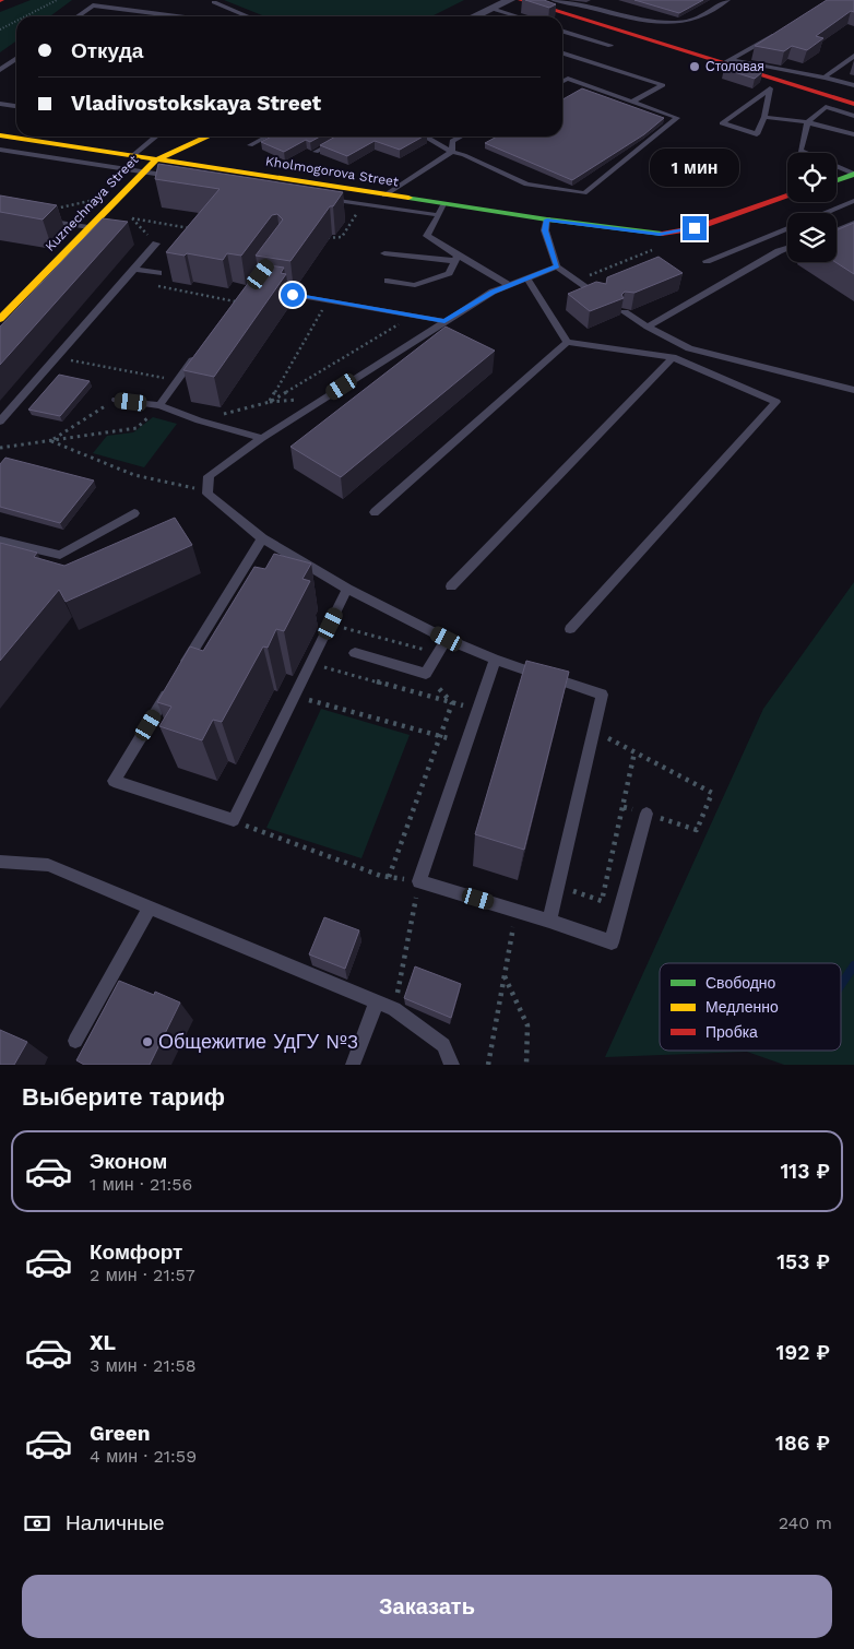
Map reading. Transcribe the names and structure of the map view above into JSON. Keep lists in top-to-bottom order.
{
  "streets": {
    "street": ["Kholmogorova Street", "Kuznechnaya Street"]
  },
  "crossings": [
    ["Kholmogorova Street", "Kuznechnaya Street"]
  ],
  "places": ["Столовая", "Общежитие УдГУ №3"],
  "legend": ["Свободно", "Медленно", "Пробка"],
  "page": {
    "banner": ["Откуда", "Vladivostokskaya Street"],
    "bubble": "1 мин",
    "heading": "Выберите тариф",
    "list": [
      {
        "name": "Эконом",
        "note": "1 мин · 21:56",
        "value": "113 ₽"
      },
      {
        "name": "Комфорт",
        "note": "2 мин · 21:57",
        "value": "153 ₽"
      },
      {
        "name": "XL",
        "note": "3 мин · 21:58",
        "value": "192 ₽"
      },
      {
        "name": "Green",
        "note": "4 мин · 21:59",
        "value": "186 ₽"
      }
    ],
    "pay": ["Наличные", "240 m"],
    "buttons": "Заказать"
  }
}
